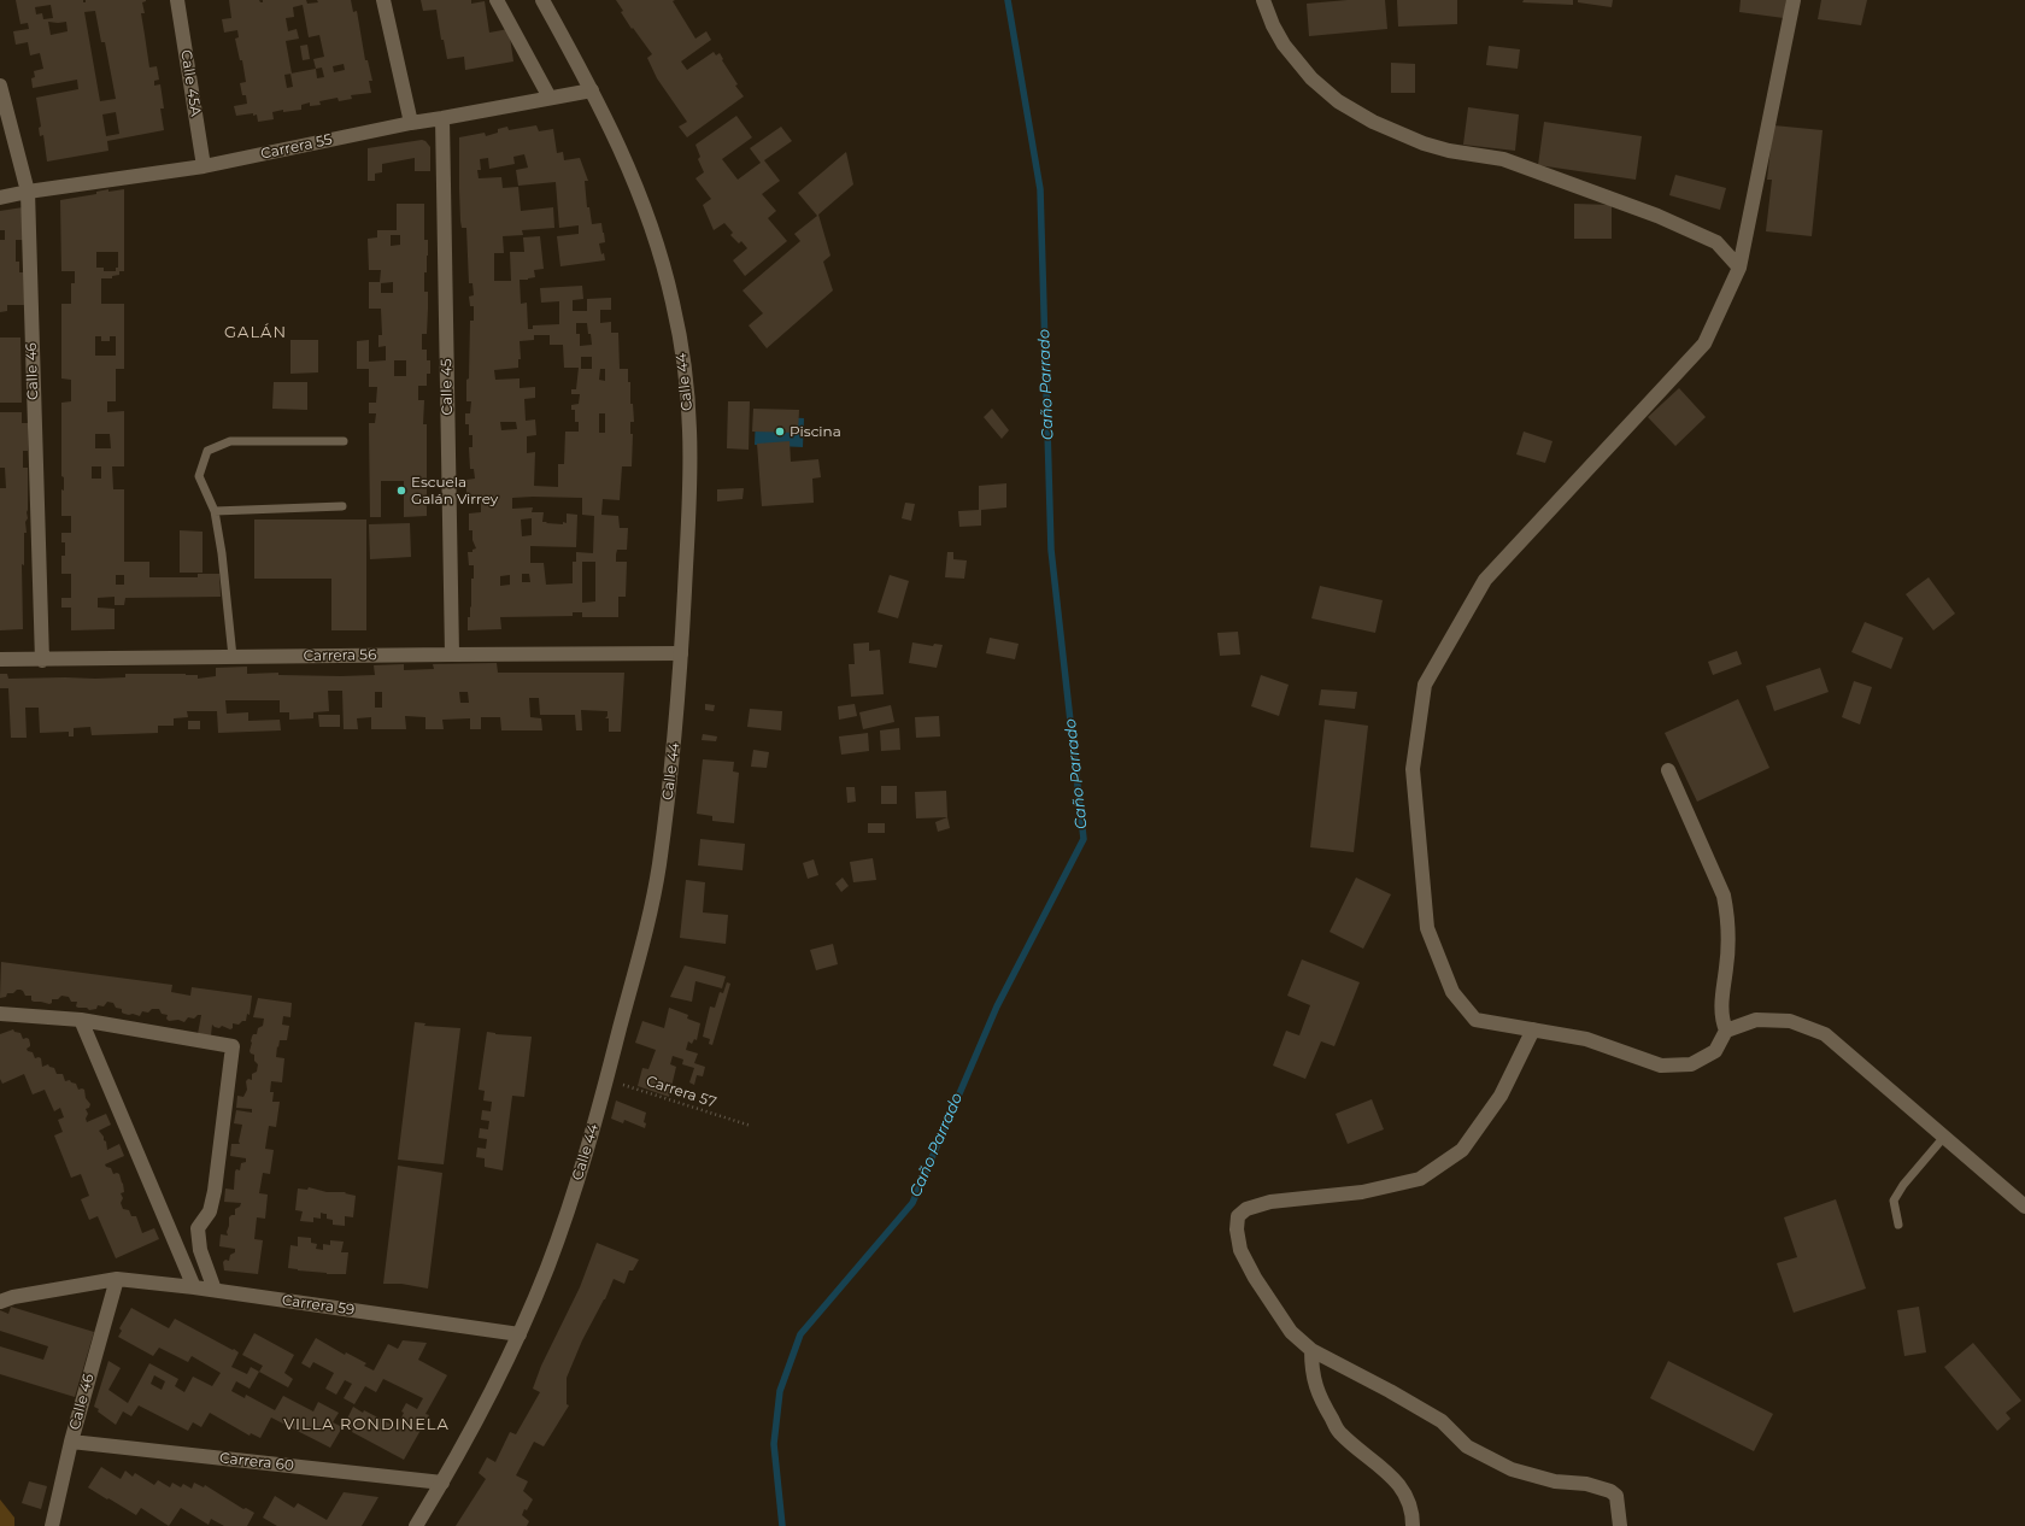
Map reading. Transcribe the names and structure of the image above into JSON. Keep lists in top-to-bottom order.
{
  "streets": {
    "street": [
      "Calle 45A",
      "Carrera 55",
      "Calle 46",
      "Calle 44",
      "Calle 45",
      "Carrera 56",
      "Carrera 59",
      "Carrera 60"
    ],
    "path": ["Carrera 57"]
  },
  "crossings": [
    ["Calle 45A", "Carrera 55"],
    ["Carrera 55", "Calle 46"],
    ["Carrera 55", "Calle 44"],
    ["Carrera 55", "Calle 45"],
    ["Calle 46", "Carrera 56"],
    ["Calle 46", "Carrera 59"],
    ["Calle 46", "Carrera 60"],
    ["Calle 44", "Carrera 56"],
    ["Calle 44", "Carrera 57"],
    ["Calle 44", "Carrera 59"],
    ["Calle 44", "Carrera 60"],
    ["Calle 45", "Carrera 56"]
  ],
  "districts": ["GALÁN", "VILLA RONDINELA"],
  "water": ["Caño Parrado"],
  "places": ["Piscina", "Escuela Galán Virrey"]
}
